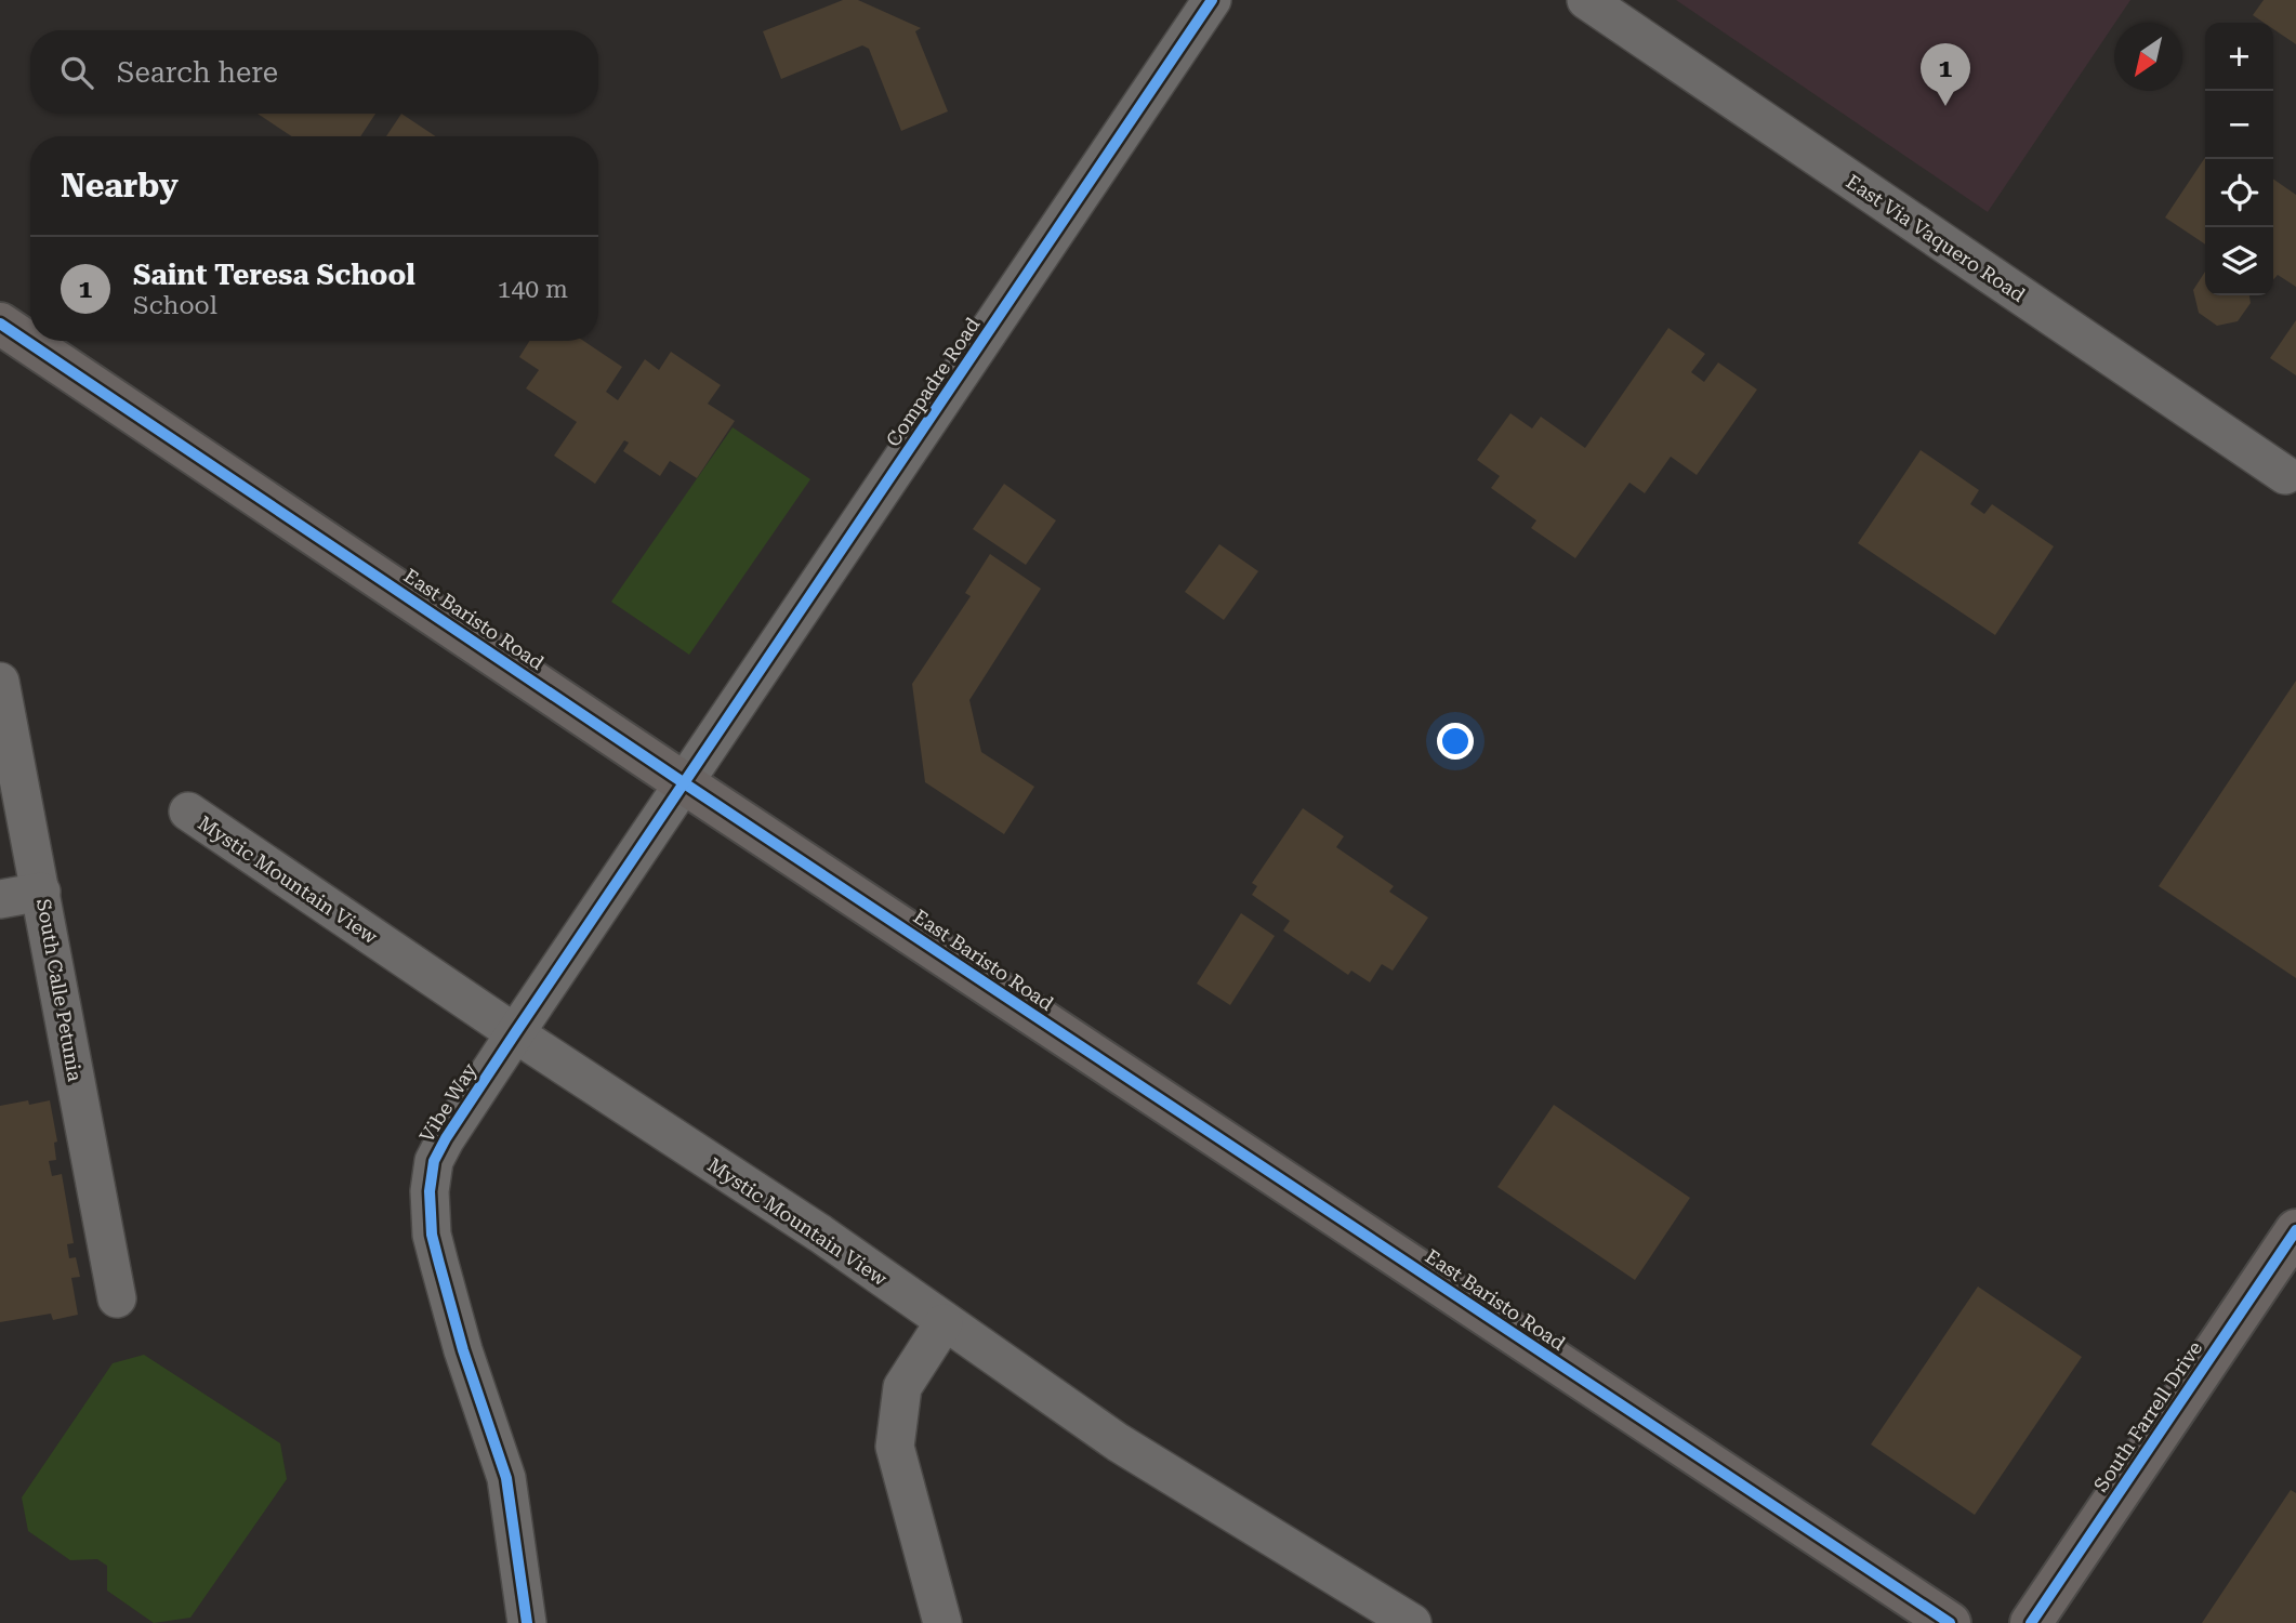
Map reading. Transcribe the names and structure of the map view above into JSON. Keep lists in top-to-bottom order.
{
  "streets": {
    "street": [
      "East Via Vaquero Road",
      "Compadre Road",
      "East Baristo Road",
      "Mystic Mountain View",
      "South Calle Petunia",
      "Vibe Way",
      "South Farrell Drive"
    ]
  },
  "crossings": [
    ["Compadre Road", "East Baristo Road"],
    ["Compadre Road", "Vibe Way"],
    ["East Baristo Road", "Vibe Way"],
    ["Mystic Mountain View", "Vibe Way"]
  ],
  "north": "bottom left",
  "page": {
    "map_buttons": ["+", "−"],
    "search": "Search here",
    "pins": "1",
    "heading": "Nearby",
    "list": [
      {
        "mark": "1",
        "name": "Saint Teresa School",
        "note": "School",
        "value": "140 m"
      }
    ]
  }
}
